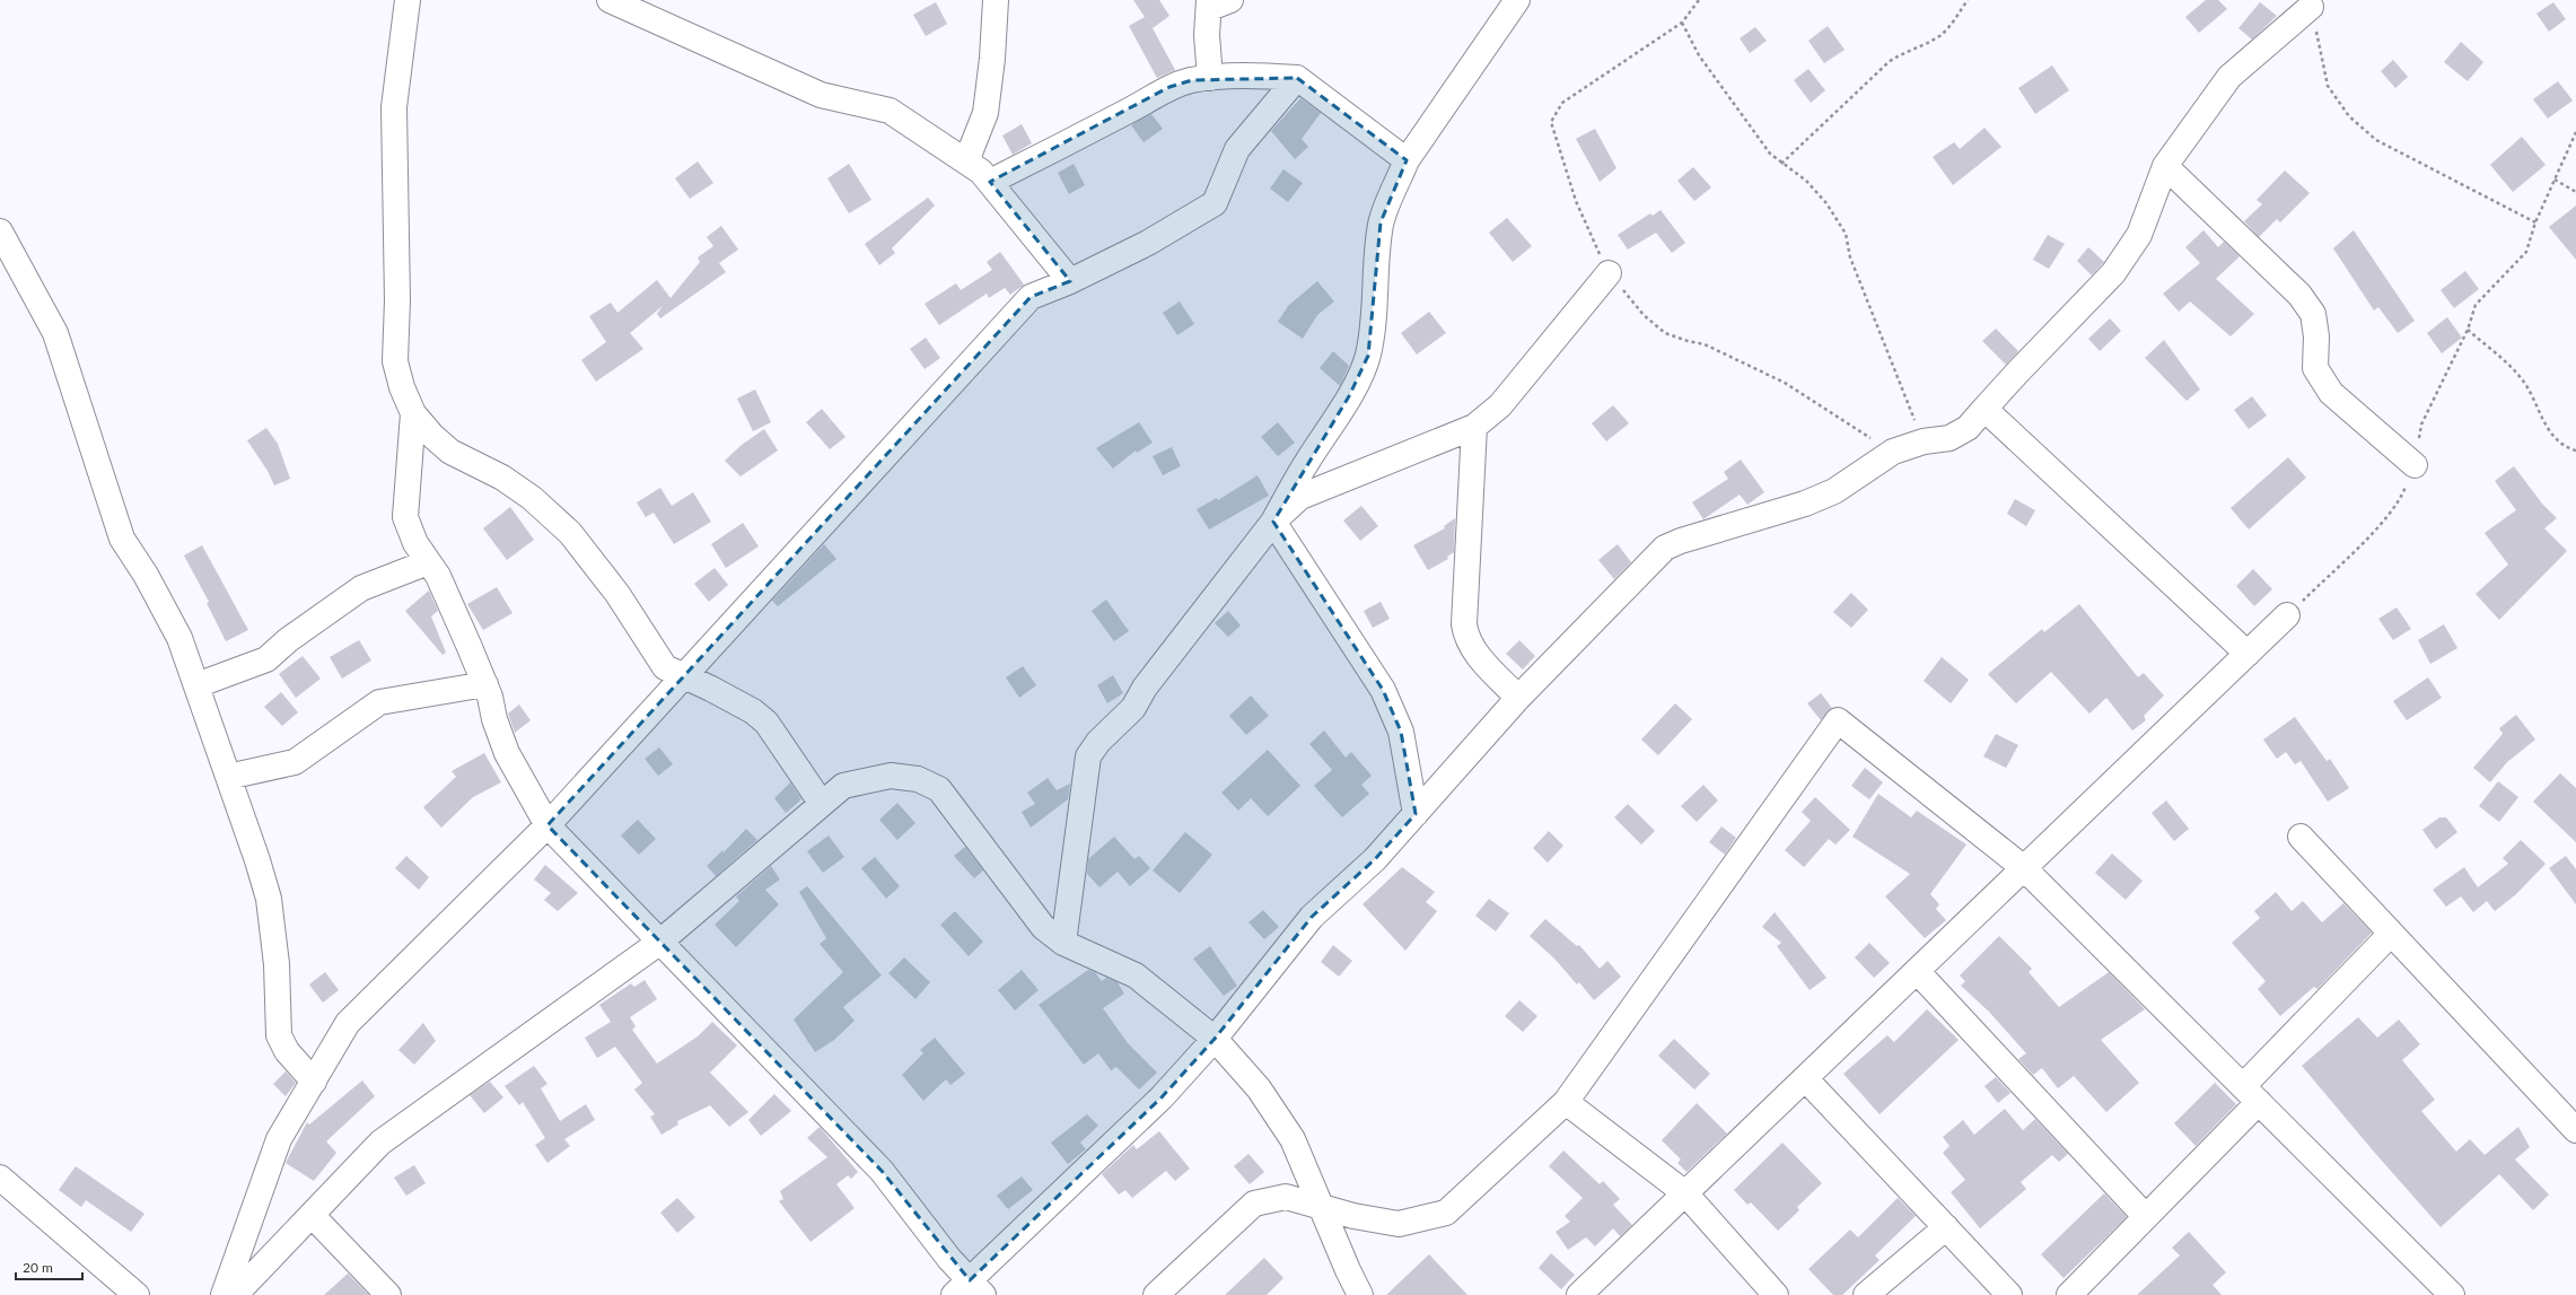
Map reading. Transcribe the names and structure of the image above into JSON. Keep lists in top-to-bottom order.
{
  "scale_bar": "20 m"
}
